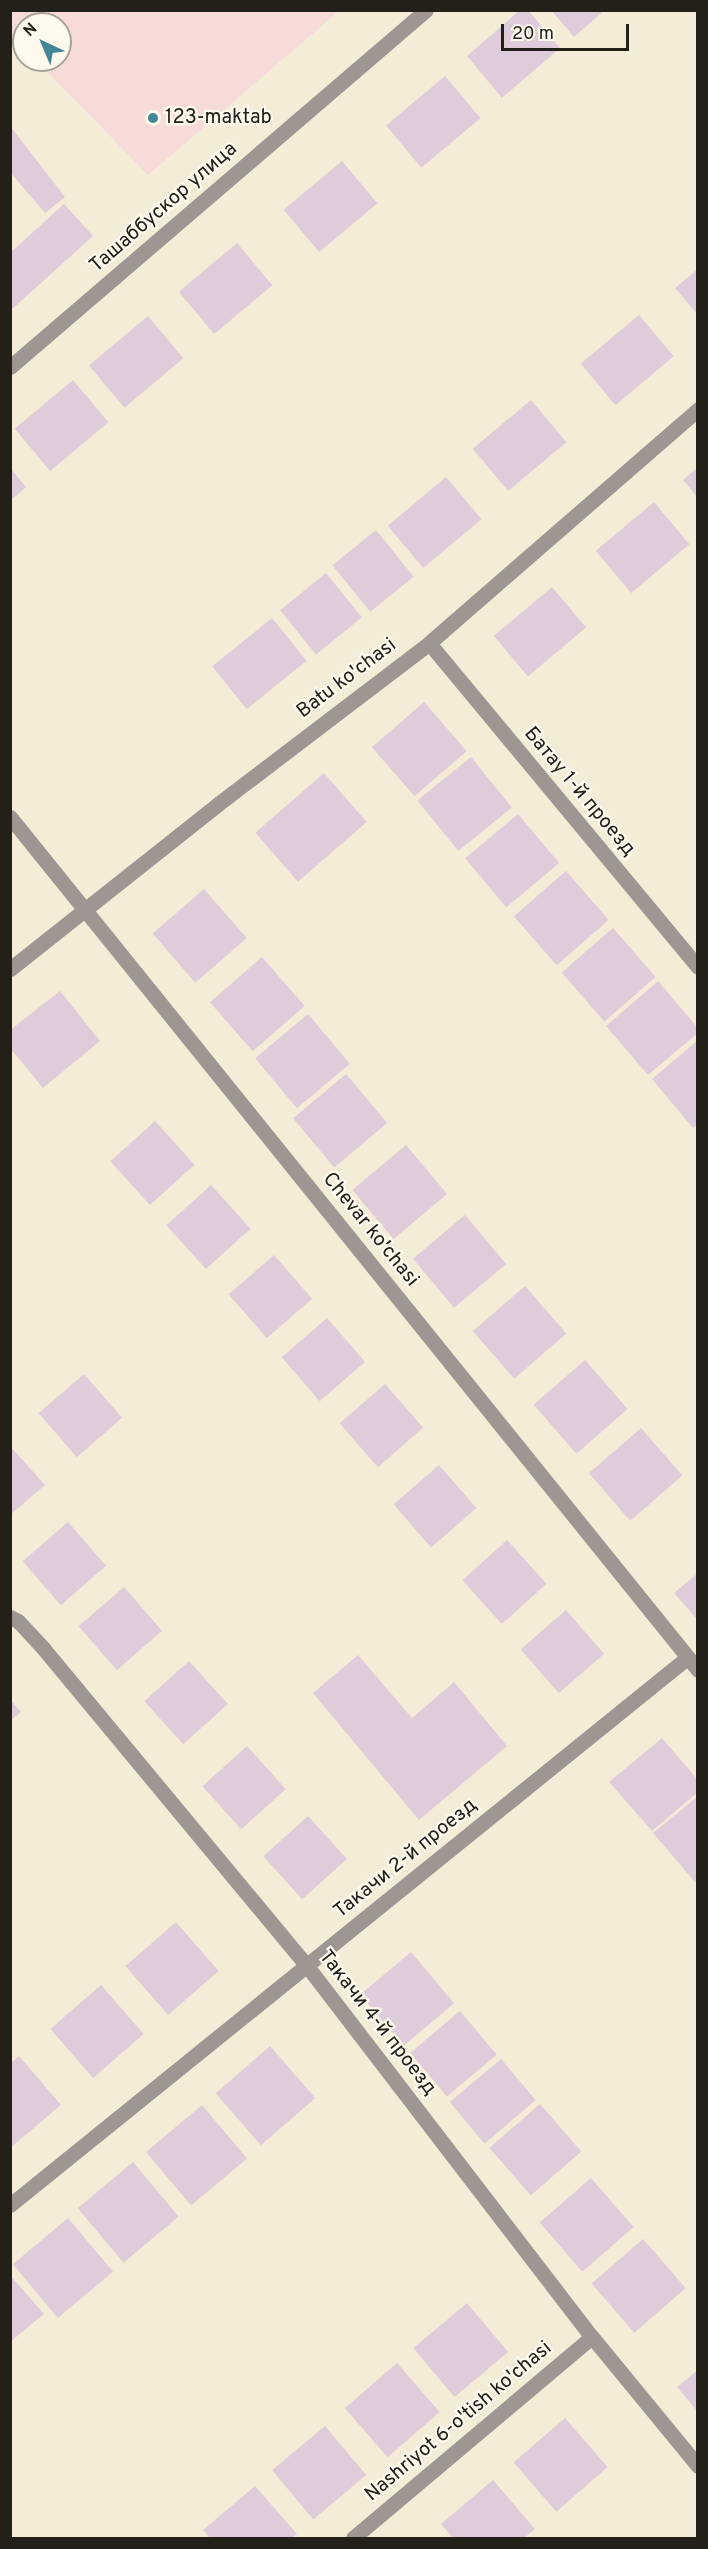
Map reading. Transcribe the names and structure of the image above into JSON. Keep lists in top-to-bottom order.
{
  "streets": {
    "street": [
      "Ташаббускор улица",
      "Batu ko'chasi",
      "Батау 1-й проезд",
      "Chevar ko'chasi",
      "Такачи 2-й проезд",
      "Такачи 4-й проезд",
      "Nashriyot 6-o'tish ko'chasi"
    ]
  },
  "crossings": [
    ["Batu ko'chasi", "Батау 1-й проезд"],
    ["Batu ko'chasi", "Chevar ko'chasi"],
    ["Chevar ko'chasi", "Такачи 2-й проезд"],
    ["Такачи 2-й проезд", "Такачи 4-й проезд"],
    ["Такачи 4-й проезд", "Nashriyot 6-o'tish ko'chasi"]
  ],
  "places": ["123-maktab"],
  "scale_bar": "20 m",
  "north": "top left"
}
